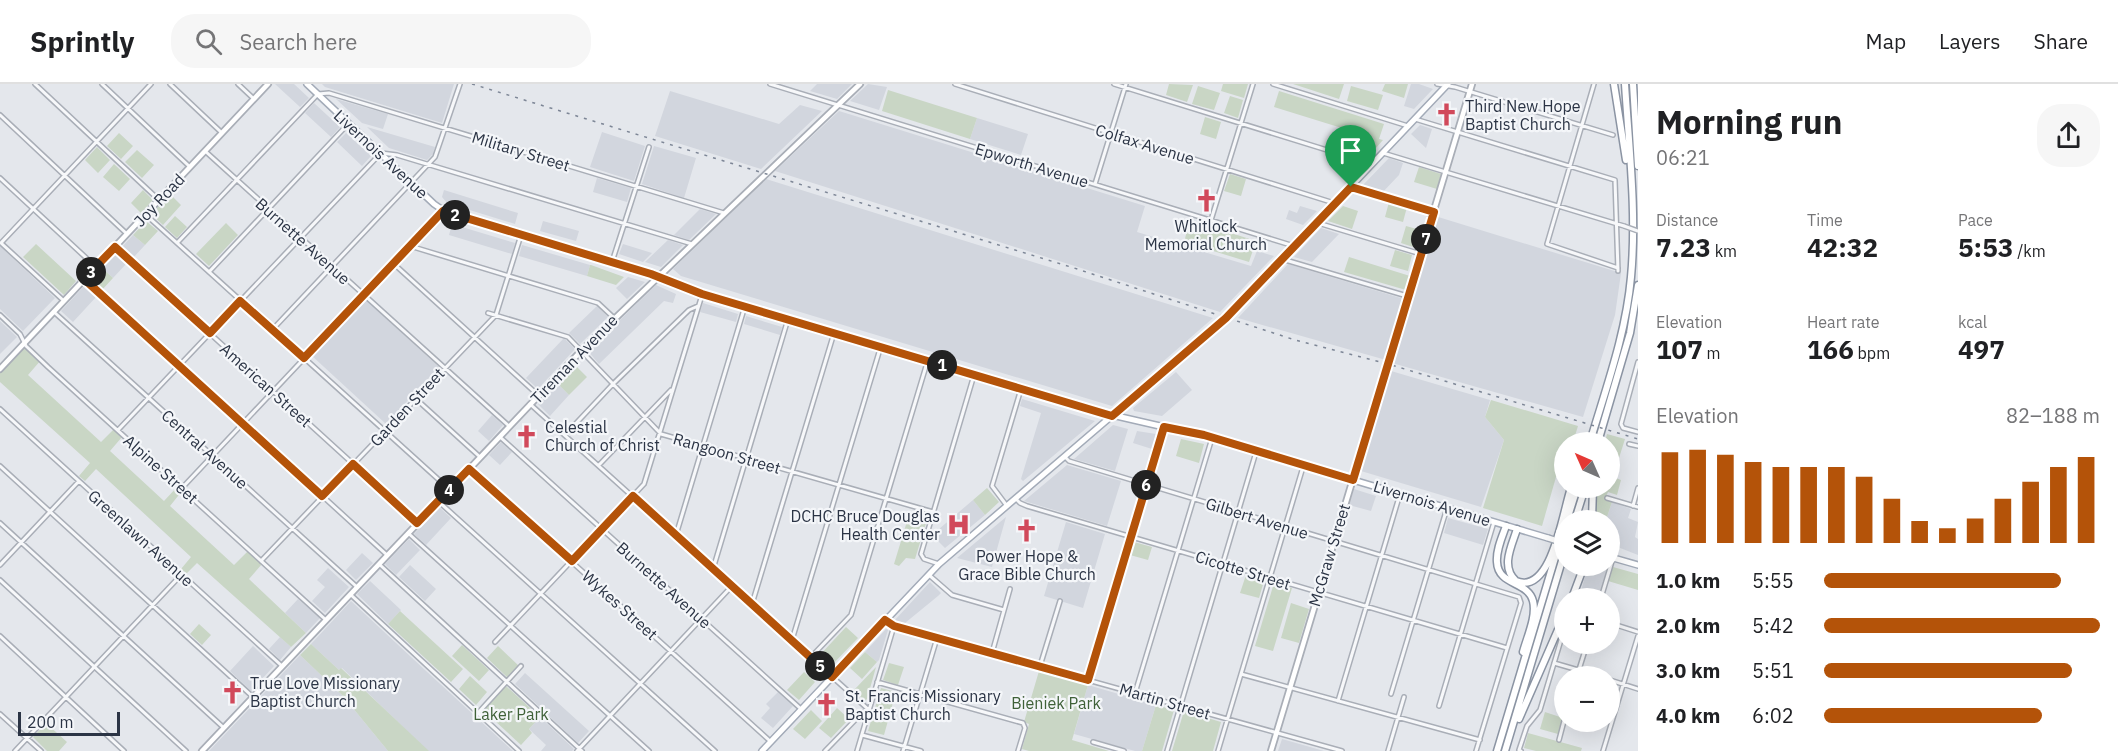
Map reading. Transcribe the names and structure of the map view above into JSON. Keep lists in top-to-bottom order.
{
  "streets": {
    "main road": ["Livernois Avenue"],
    "street": [
      "Colfax Avenue",
      "Military Street",
      "Epworth Avenue",
      "Joy Road",
      "Burnette Avenue",
      "Tireman Avenue",
      "American Street",
      "Garden Street",
      "Central Avenue",
      "Rangoon Street",
      "Alpine Street",
      "Gilbert Avenue",
      "Greenlawn Avenue",
      "McGraw Street",
      "Cicotte Street",
      "Wykes Street",
      "Martin Street"
    ]
  },
  "crossings": [
    ["Military Street", "Livernois Avenue"],
    ["Military Street", "Tireman Avenue"],
    ["Livernois Avenue", "Tireman Avenue"],
    ["Livernois Avenue", "Garden Street"],
    ["Livernois Avenue", "McGraw Street"],
    ["Epworth Avenue", "Tireman Avenue"],
    ["Joy Road", "Burnette Avenue"],
    ["Joy Road", "American Street"],
    ["Joy Road", "Central Avenue"],
    ["Joy Road", "Alpine Street"],
    ["Burnette Avenue", "Tireman Avenue"],
    ["Burnette Avenue", "Garden Street"],
    ["Tireman Avenue", "American Street"],
    ["Tireman Avenue", "Central Avenue"],
    ["Tireman Avenue", "Rangoon Street"],
    ["Tireman Avenue", "Alpine Street"],
    ["Tireman Avenue", "Greenlawn Avenue"],
    ["Tireman Avenue", "Wykes Street"],
    ["American Street", "Garden Street"],
    ["Garden Street", "Central Avenue"],
    ["Garden Street", "Rangoon Street"],
    ["Garden Street", "Alpine Street"],
    ["Gilbert Avenue", "McGraw Street"],
    ["Gilbert Avenue", "Cicotte Street"],
    ["McGraw Street", "Cicotte Street"],
    ["McGraw Street", "Martin Street"]
  ],
  "parks": ["Bieniek Park", "Laker Park"],
  "places": {
    "church": [
      "Third New Hope Baptist Church",
      "Whitlock Memorial Church",
      "Celestial Church of Christ",
      "Power Hope & Grace Bible Church",
      "True Love Missionary Baptist Church",
      "St. Francis Missionary Baptist Church"
    ],
    "hospital": ["DCHC Bruce Douglas Health Center"]
  },
  "scale_bar": "200 m",
  "north": "top left",
  "page": {
    "header": "Sprintly",
    "search": "Search here",
    "nav": ["Map", "Layers", "Share"],
    "heading": ["Morning run", "06:21"],
    "stats": [
      ["Distance", "7.23 km"],
      ["Time", "42:32"],
      ["Pace", "5:53 /km"],
      ["Elevation", "107 m"],
      ["Heart rate", "166 bpm"],
      ["kcal", "497"]
    ],
    "pins": [
      "2",
      "7",
      "3",
      "1",
      "6",
      "4",
      "5"
    ],
    "chart": ["Elevation", "82–188 m"],
    "map_buttons": ["+", "−"],
    "list": [
      {
        "name": "1.0 km",
        "note": "5:55"
      },
      {
        "name": "2.0 km",
        "note": "5:42"
      },
      {
        "name": "3.0 km",
        "note": "5:51"
      },
      {
        "name": "4.0 km",
        "note": "6:02"
      }
    ],
    "scale": "200 m"
  }
}
